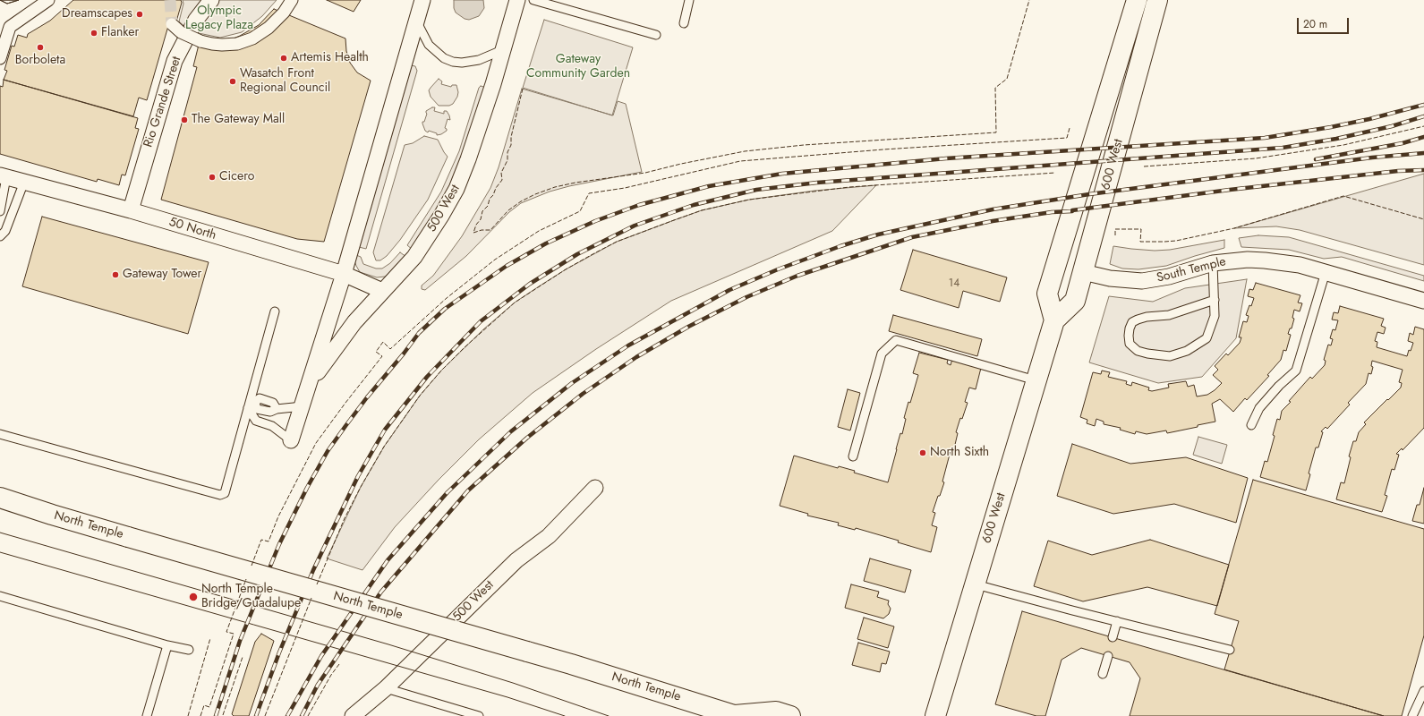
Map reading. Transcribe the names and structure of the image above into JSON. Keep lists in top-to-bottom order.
{
  "streets": {
    "street": [
      "Rio Grande Street",
      "600 West",
      "500 West",
      "50 North",
      "South Temple",
      "North Temple"
    ]
  },
  "crossings": [
    ["Rio Grande Street", "50 North"],
    ["600 West", "South Temple"],
    ["500 West", "50 North"]
  ],
  "parks": ["Olympic Legacy Plaza", "Gateway Community Garden"],
  "places": [
    "Dreamscapes",
    "Flanker",
    "Borboleta",
    "Artemis Health",
    "Wasatch Front Regional Council",
    "The Gateway Mall",
    "Cicero",
    "Gateway Tower",
    "North Sixth",
    "North Temple Bridge/Guadalupe"
  ],
  "house_numbers": ["14"],
  "scale_bar": "20 m"
}
